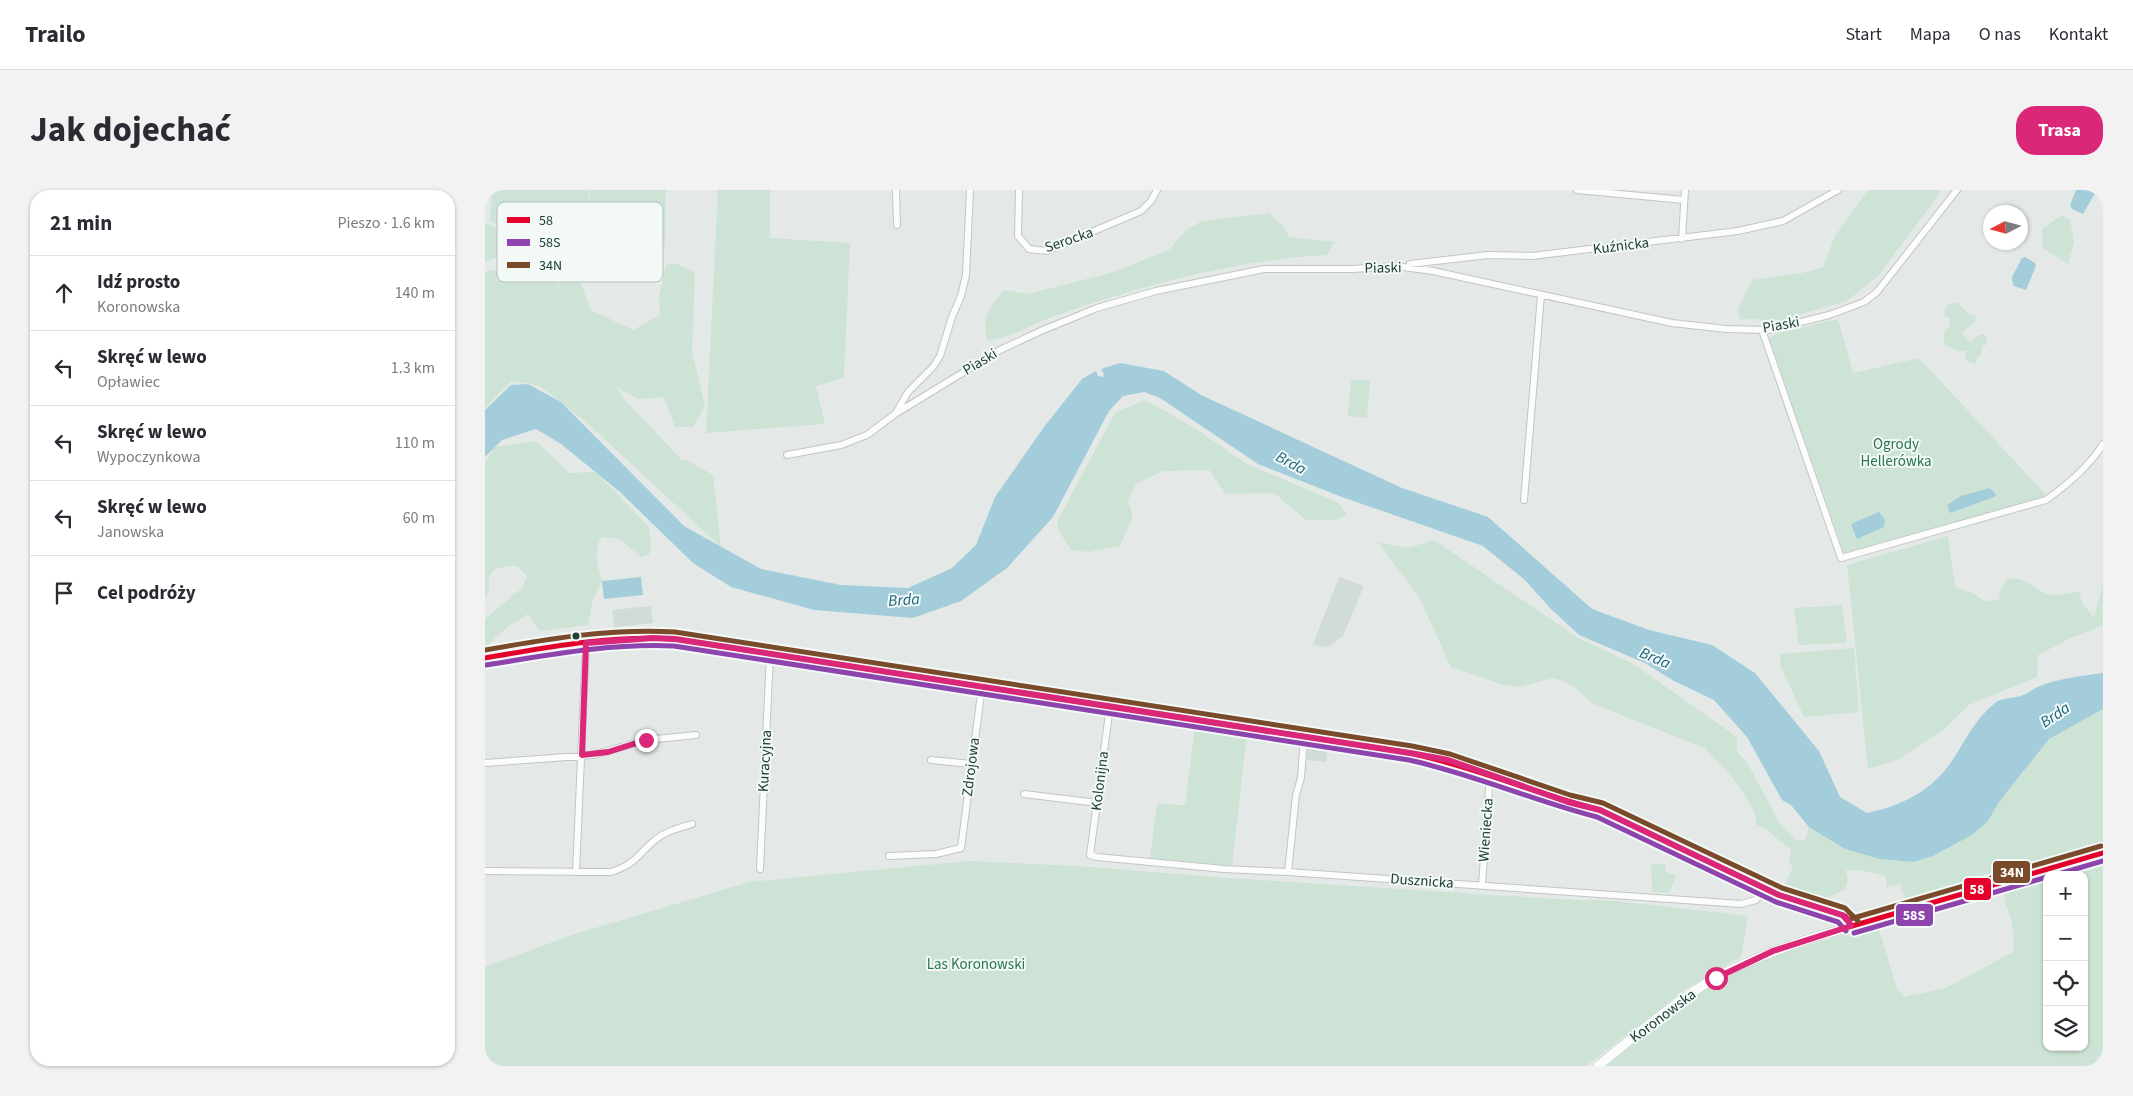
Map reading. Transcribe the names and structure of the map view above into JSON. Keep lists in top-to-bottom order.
{
  "streets": {
    "main road": ["Koronowska"],
    "street": [
      "Serocka",
      "Kuźnicka",
      "Piaski",
      "Kuracyjna",
      "Zdrojowa",
      "Kolonijna",
      "Wieniecka",
      "Dusznicka"
    ]
  },
  "crossings": [
    ["Kuźnicka", "Piaski"],
    ["Kolonijna", "Dusznicka"],
    ["Wieniecka", "Dusznicka"]
  ],
  "water": ["Brda"],
  "parks": ["Ogrody Hellerówka", "Las Koronowski"],
  "lines": ["transit line 34N", "transit line 58", "transit line 58S"],
  "legend": ["58", "58S", "34N"],
  "north": "left",
  "page": {
    "header": "Trailo",
    "nav": [
      "Start",
      "Mapa",
      "O nas",
      "Kontakt"
    ],
    "title": "Jak dojechać",
    "buttons": "Trasa",
    "heading": ["21 min", "Pieszo · 1.6 km"],
    "list": [
      ["Idź prosto", "Koronowska", "140 m"],
      ["Skręć w lewo", "Opławiec", "1.3 km"],
      ["Skręć w lewo", "Wypoczynkowa", "110 m"],
      ["Skręć w lewo", "Janowska", "60 m"],
      "Cel podróży"
    ],
    "map_buttons": ["+", "−"]
  }
}
